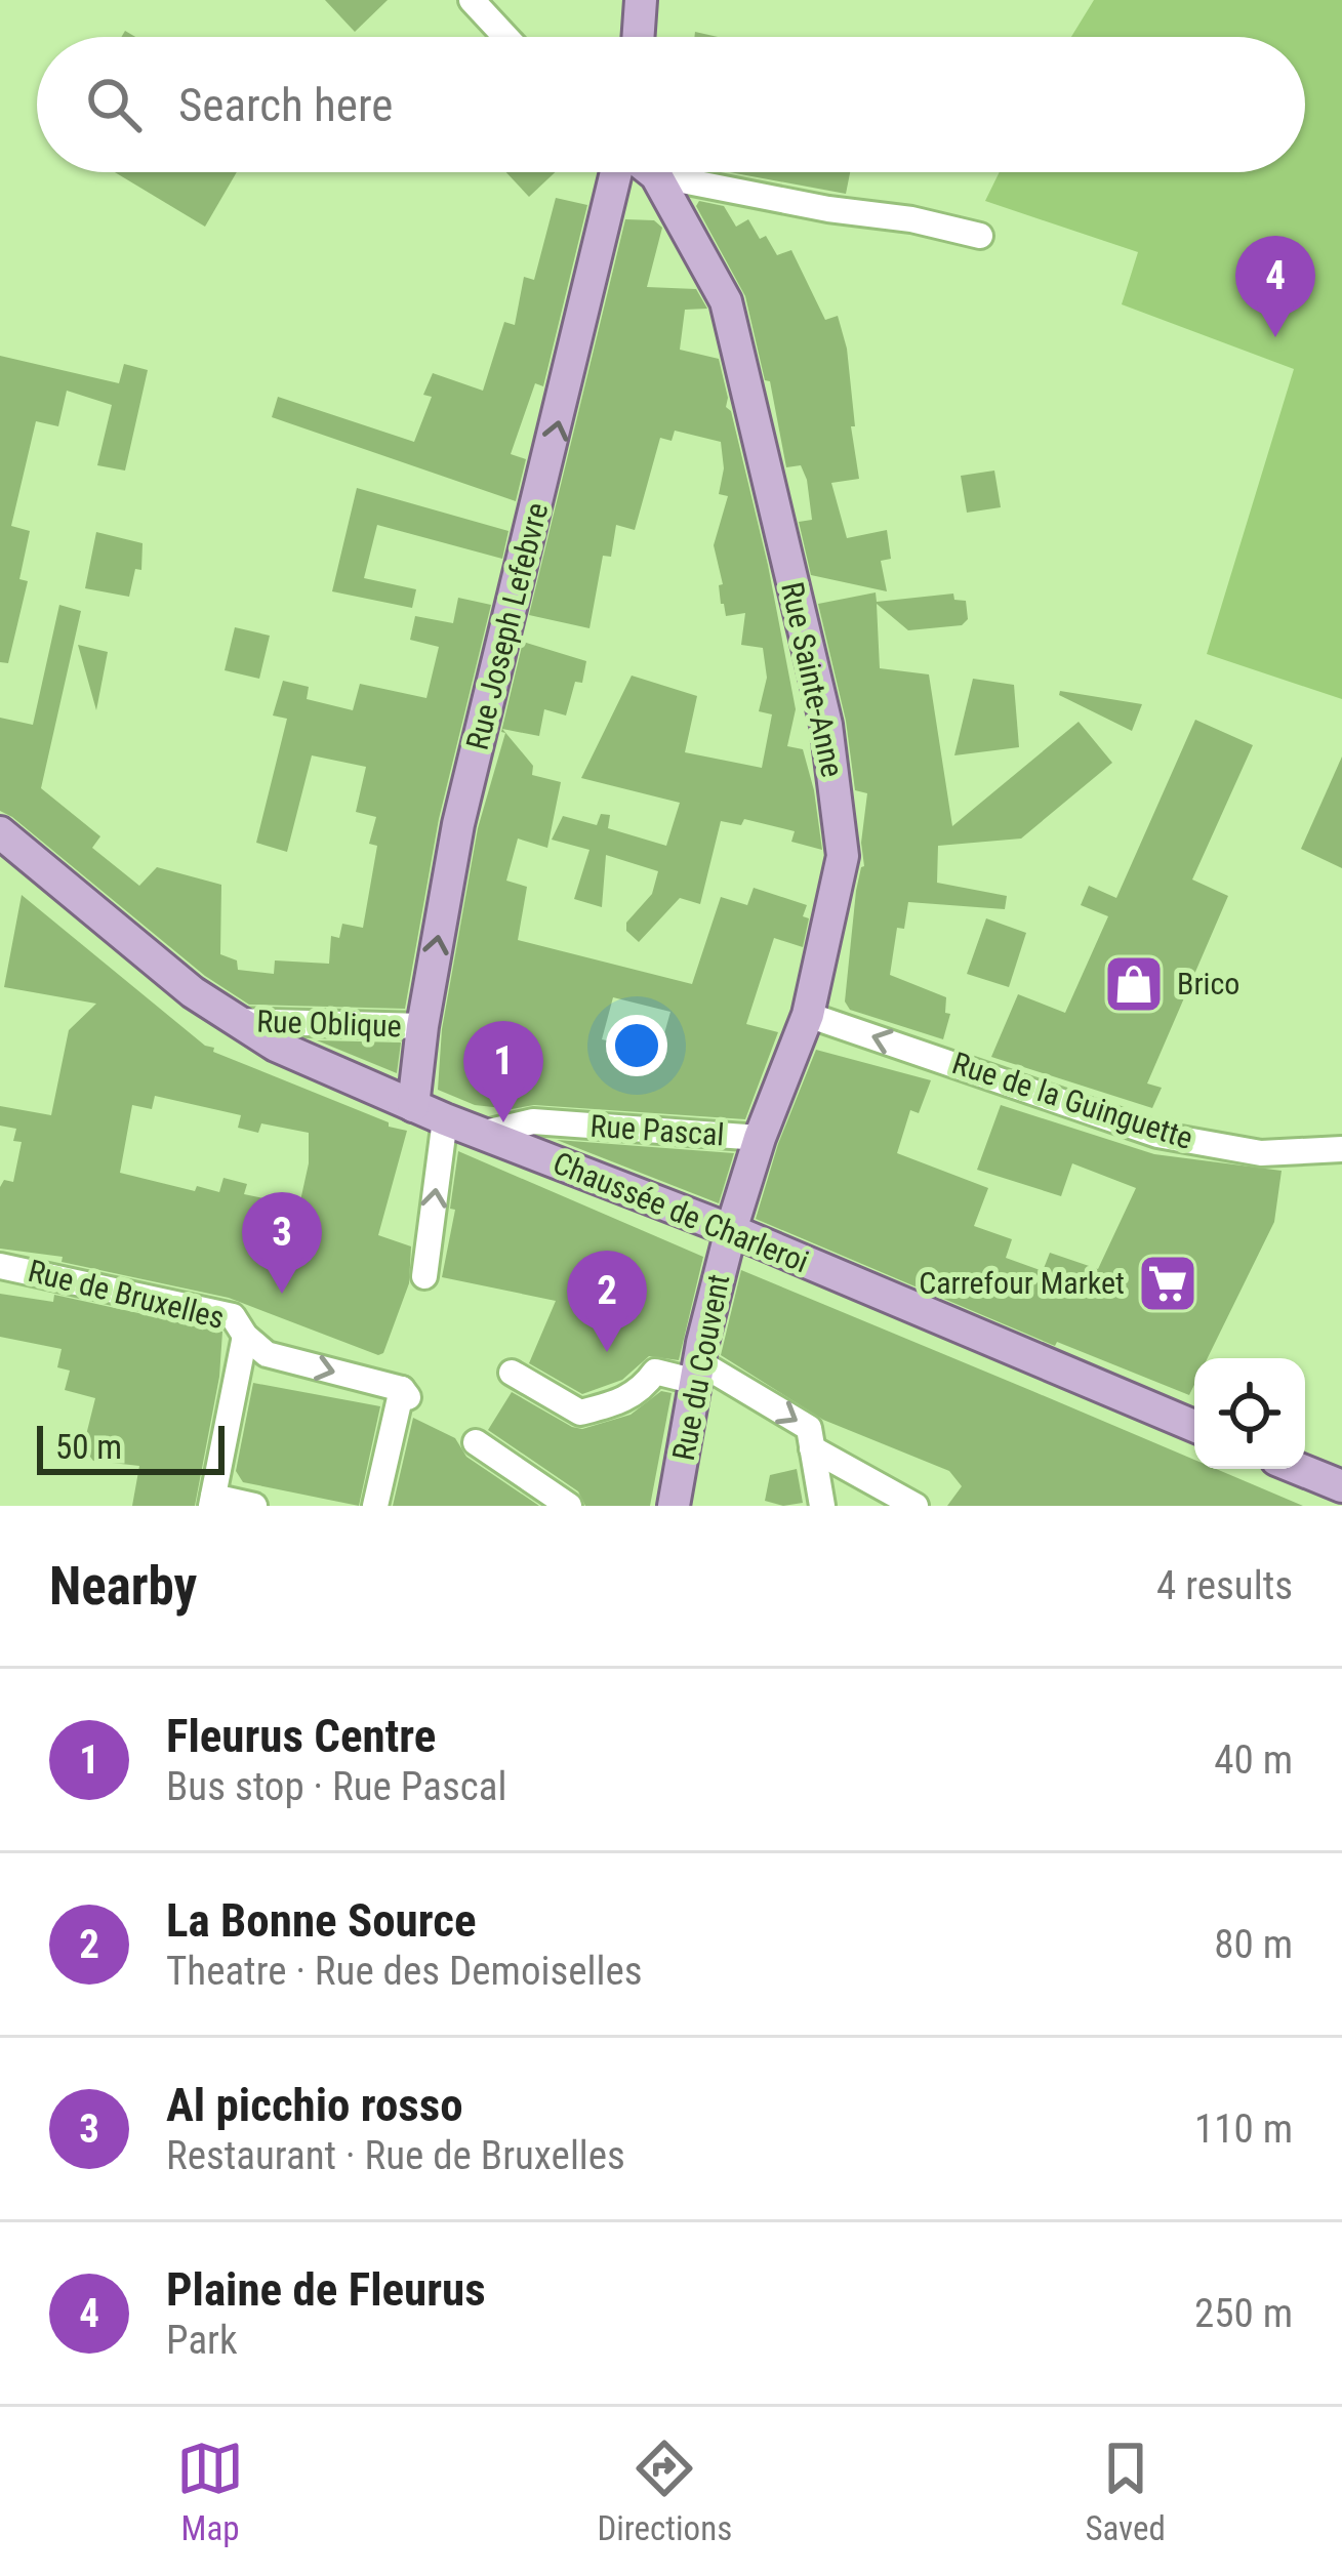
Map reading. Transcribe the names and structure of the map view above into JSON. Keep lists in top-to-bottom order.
{
  "streets": {
    "main road": [
      "Rue Joseph Lefebvre",
      "Rue Sainte-Anne",
      "Chaussée de Charleroi",
      "Rue du Couvent"
    ],
    "street": [
      "Rue Oblique",
      "Rue de la Guinguette",
      "Rue Pascal",
      "Rue de Bruxelles"
    ]
  },
  "crossings": [
    ["Rue Joseph Lefebvre", "Rue Oblique"],
    ["Rue Joseph Lefebvre", "Chaussée de Charleroi"],
    ["Rue Sainte-Anne", "Rue de la Guinguette"],
    ["Rue Sainte-Anne", "Rue Pascal"],
    ["Rue Sainte-Anne", "Chaussée de Charleroi"],
    ["Rue Sainte-Anne", "Rue du Couvent"],
    ["Rue Oblique", "Chaussée de Charleroi"],
    ["Rue Pascal", "Chaussée de Charleroi"],
    ["Chaussée de Charleroi", "Rue du Couvent"]
  ],
  "one_way": ["Rue Joseph Lefebvre", "Rue de la Guinguette"],
  "places": {
    "shop": ["Brico"],
    "supermarket": ["Carrefour Market"]
  },
  "scale_bar": "50 m",
  "page": {
    "search": "Search here",
    "pins": [
      "4",
      "1",
      "3",
      "2"
    ],
    "scale": "50 m",
    "heading": ["Nearby", "4 results"],
    "list": [
      {
        "mark": "1",
        "name": "Fleurus Centre",
        "note": "Bus stop · Rue Pascal",
        "value": "40 m"
      },
      {
        "mark": "2",
        "name": "La Bonne Source",
        "note": "Theatre · Rue des Demoiselles",
        "value": "80 m"
      },
      {
        "mark": "3",
        "name": "Al picchio rosso",
        "note": "Restaurant · Rue de Bruxelles",
        "value": "110 m"
      },
      {
        "mark": "4",
        "name": "Plaine de Fleurus",
        "note": "Park",
        "value": "250 m"
      }
    ],
    "nav": ["Map", "Directions", "Saved"]
  }
}
